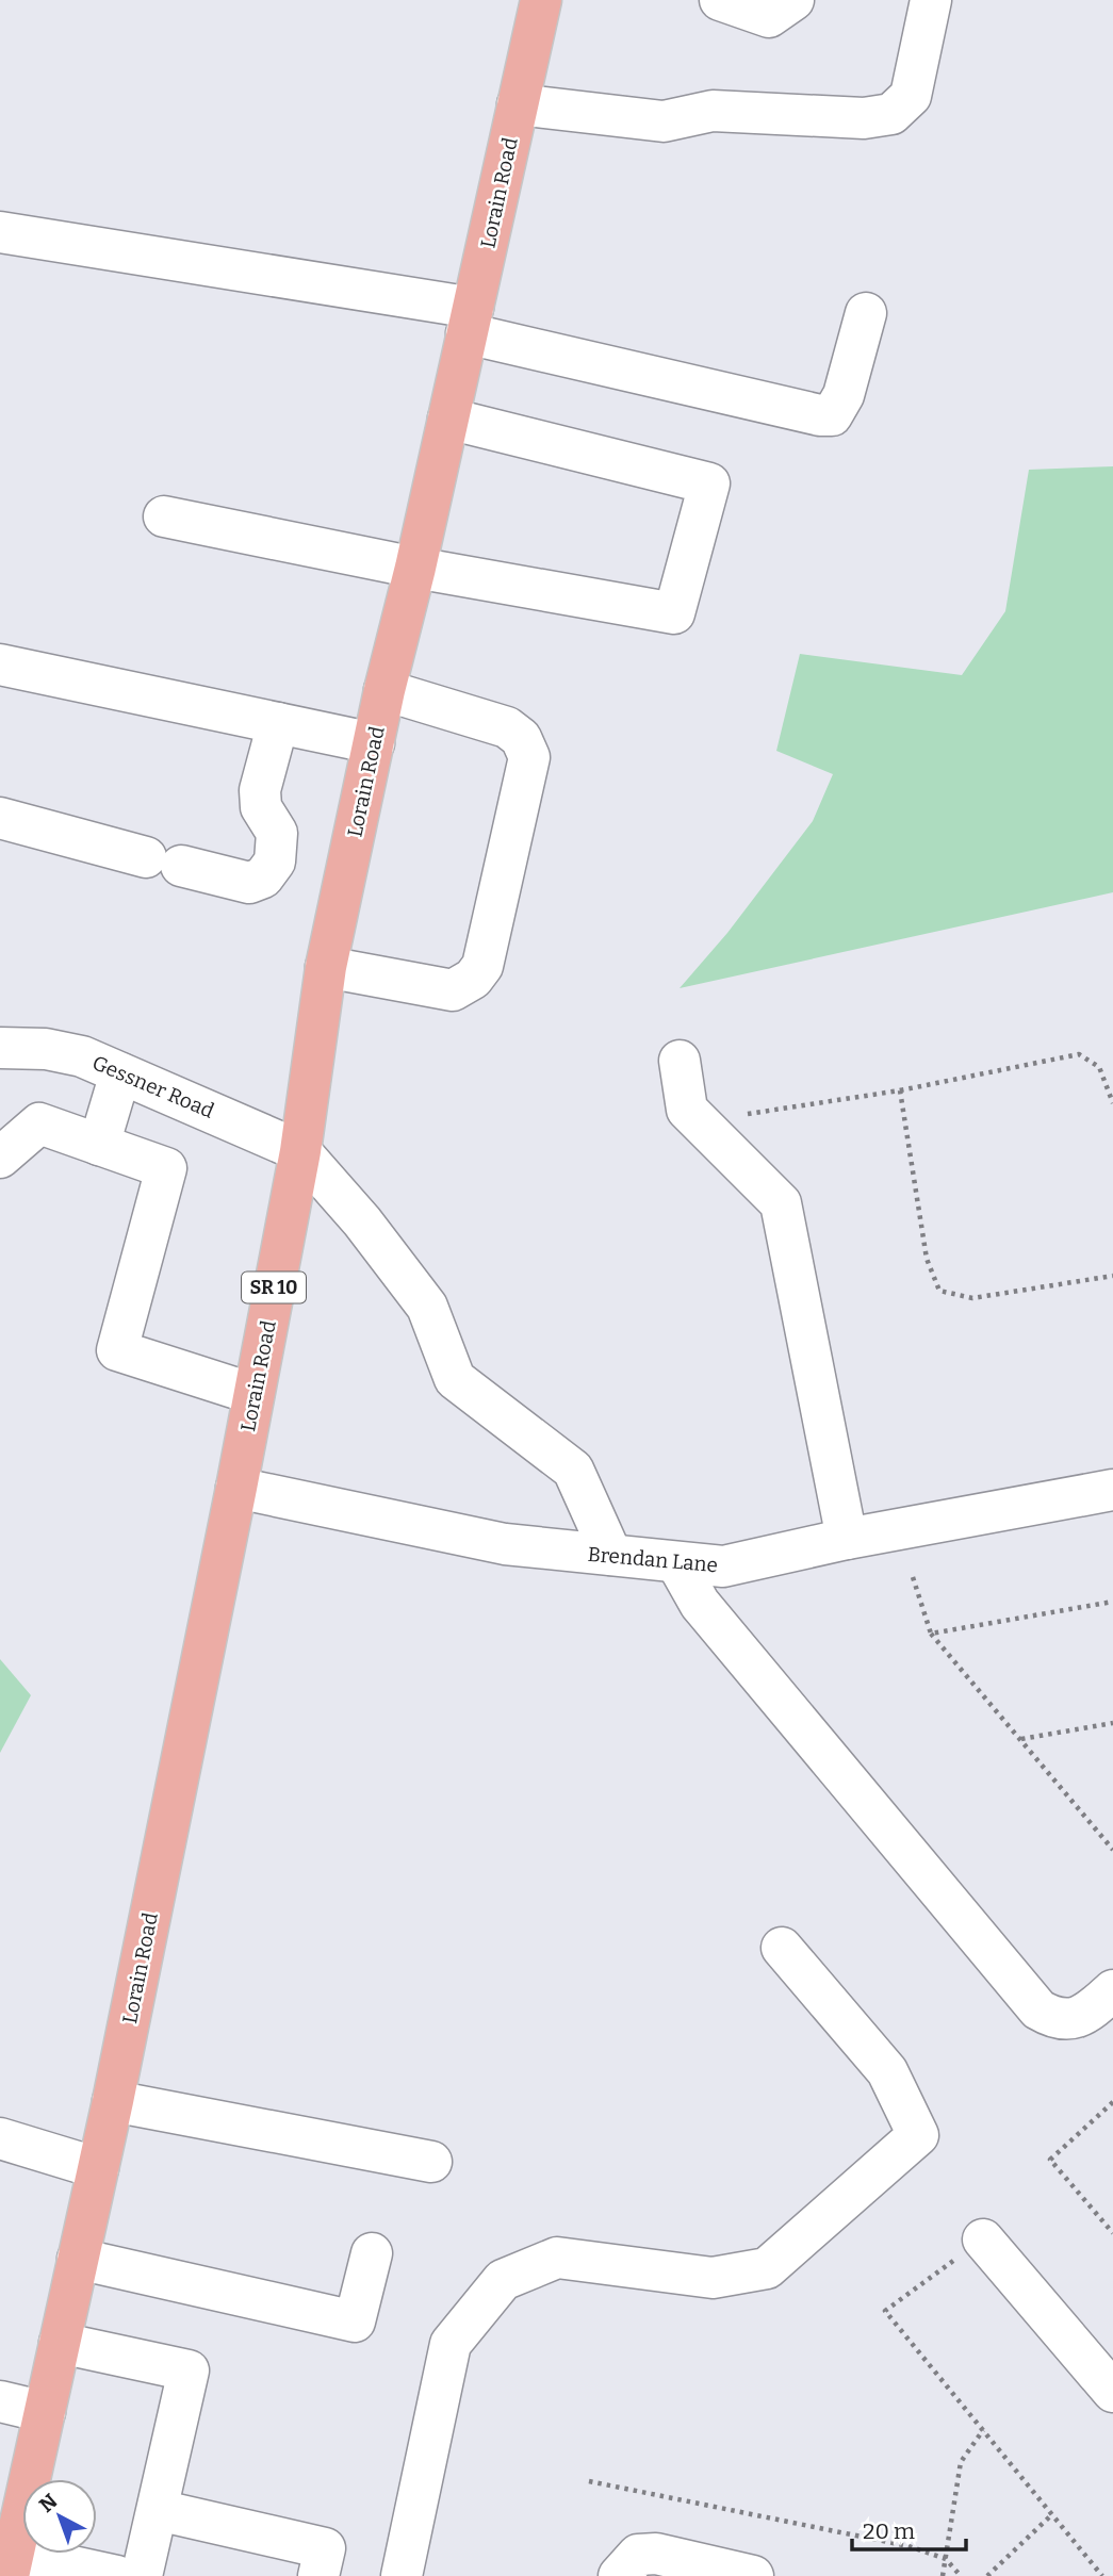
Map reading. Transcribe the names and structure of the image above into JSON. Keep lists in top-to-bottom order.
{
  "streets": {
    "main road": ["Lorain Road", "SR 10"],
    "street": ["Gessner Road", "Brendan Lane"]
  },
  "crossings": [
    ["Lorain Road", "Gessner Road"],
    ["Lorain Road", "Brendan Lane"]
  ],
  "scale_bar": "20 m",
  "north": "top left"
}
